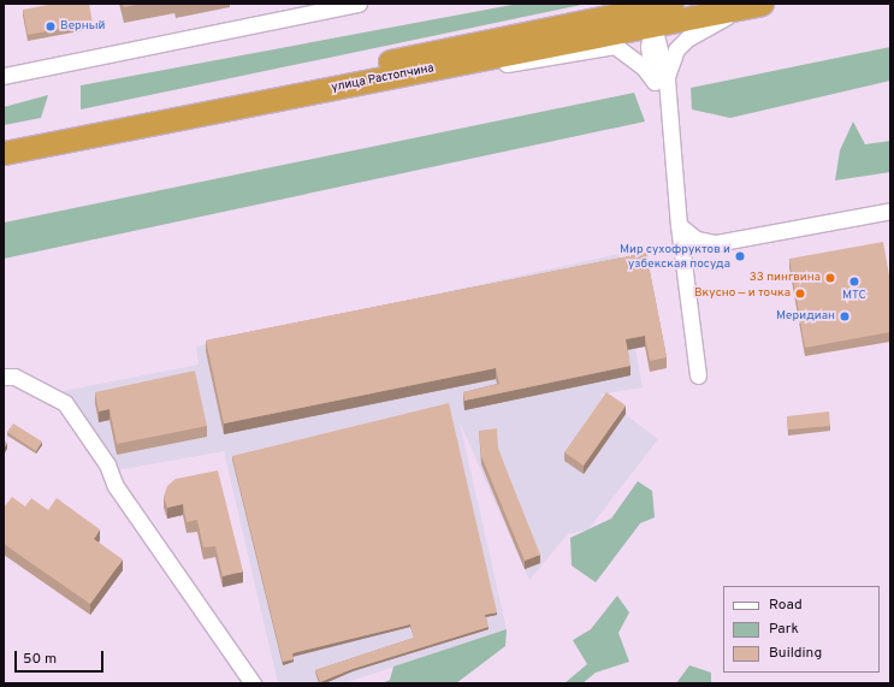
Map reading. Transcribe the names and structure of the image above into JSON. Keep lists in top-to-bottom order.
{
  "streets": {
    "highway": ["улица Растопчина"]
  },
  "places": [
    "Верный",
    "Мир сухофруктов и узбекская посуда",
    "33 пингвина",
    "МТС",
    "Вкусно — и точка",
    "Меридиан"
  ],
  "legend": ["Road", "Park", "Building"],
  "scale_bar": "50 m"
}
